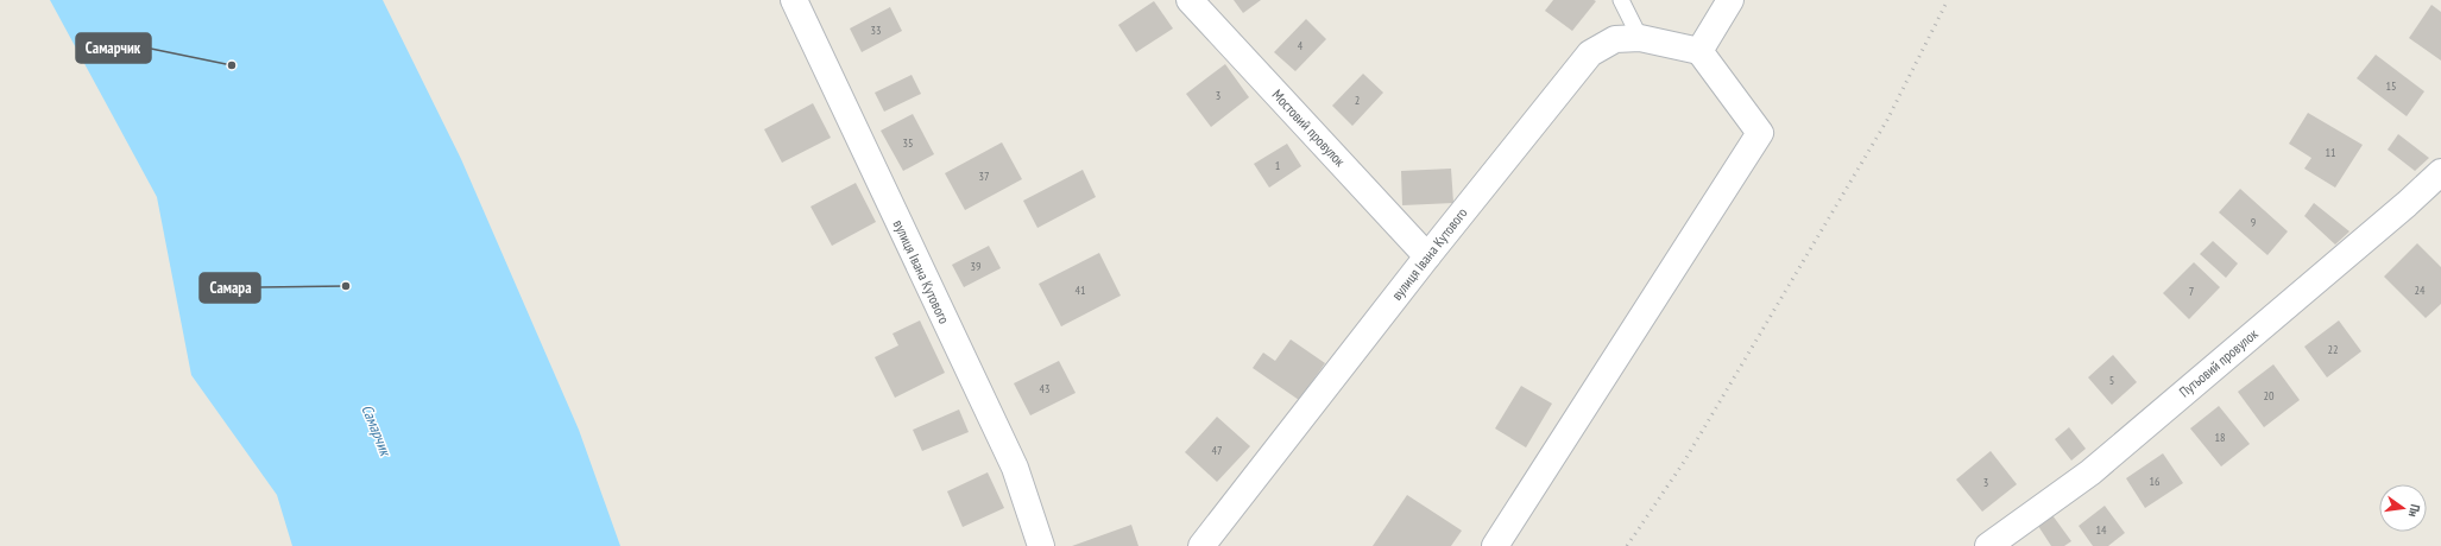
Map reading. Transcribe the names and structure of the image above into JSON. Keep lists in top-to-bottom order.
{
  "streets": {
    "street": ["Мостовий провулок", "вулиця Івана Кутового", "Путьовий провулок"]
  },
  "crossings": [
    ["Мостовий провулок", "вулиця Івана Кутового"]
  ],
  "water": ["Самарчик"],
  "places": ["Самарчик", "Самара"],
  "house_numbers": [
    "33",
    "4",
    "15",
    "3",
    "2",
    "35",
    "11",
    "1",
    "37",
    "9",
    "39",
    "41",
    "24",
    "7",
    "22",
    "5",
    "43",
    "20",
    "18",
    "47",
    "16",
    "3",
    "14"
  ],
  "north": "right"
}
